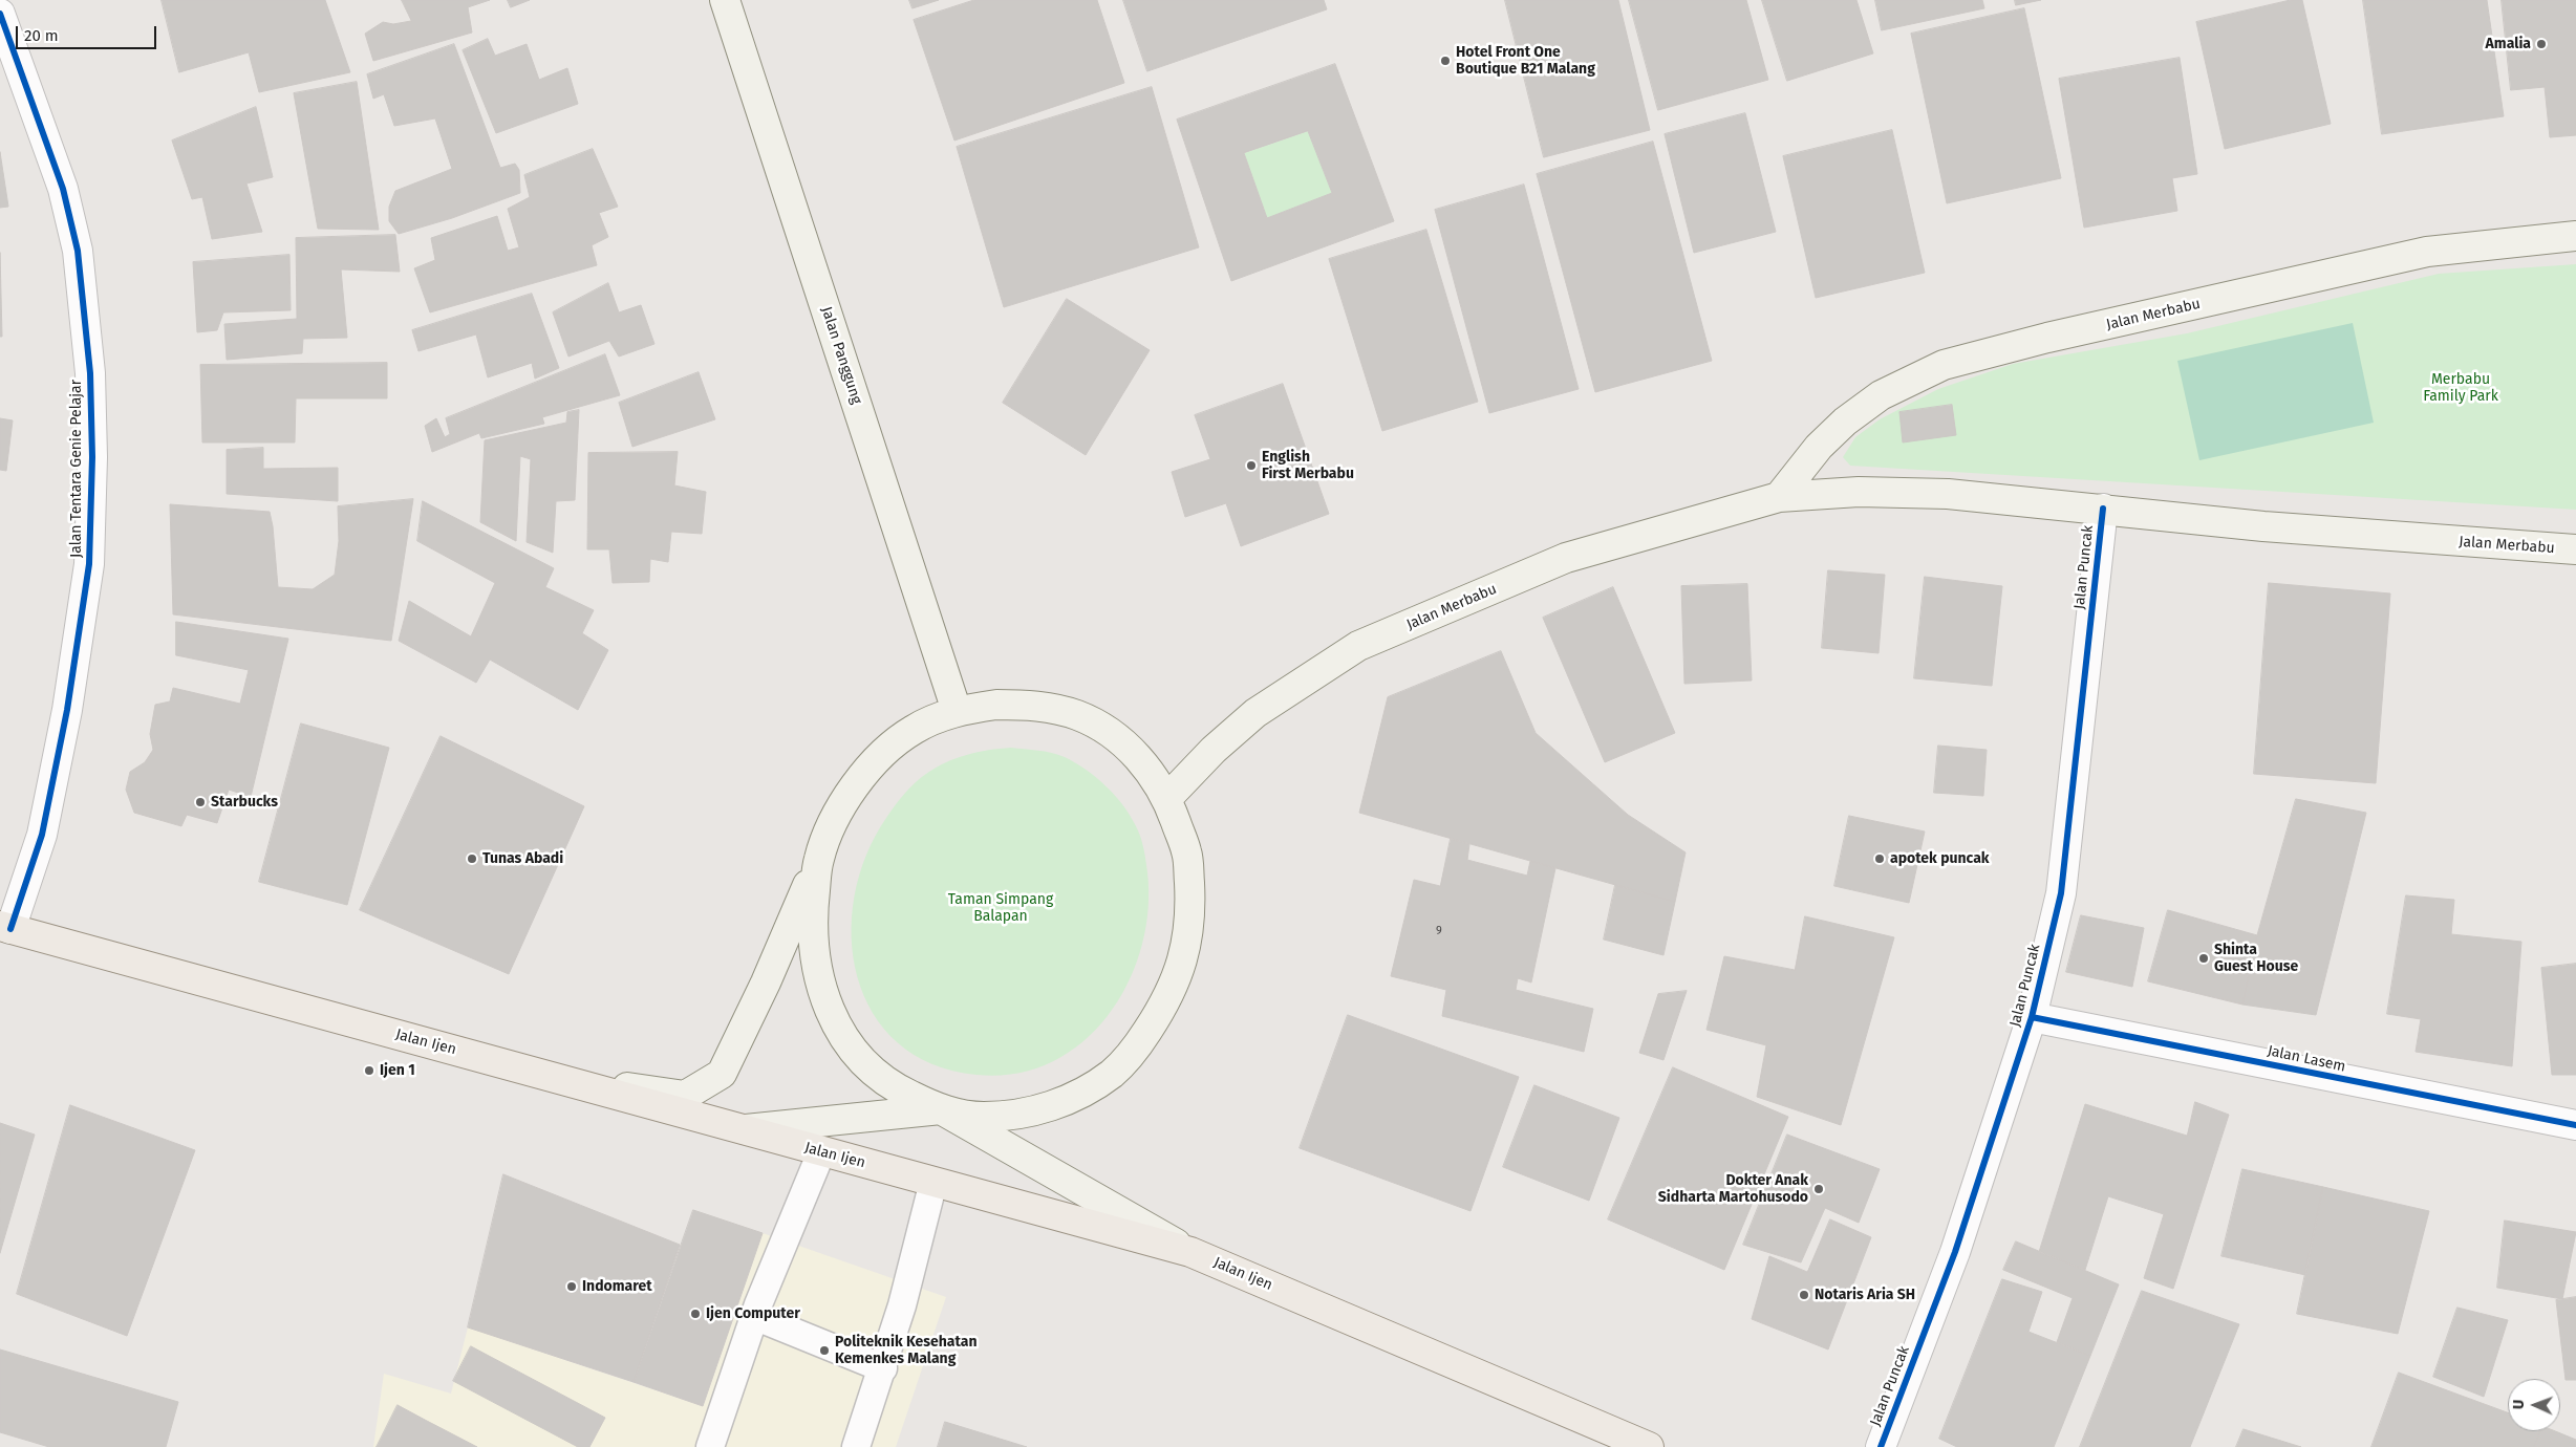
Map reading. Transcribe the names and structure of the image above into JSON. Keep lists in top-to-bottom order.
{
  "streets": {
    "main road": ["Jalan Merbabu", "Jalan Panggung", "Jalan Ijen"],
    "street": ["Jalan Tentara Genie Pelajar", "Jalan Puncak", "Jalan Lasem"]
  },
  "crossings": [
    ["Jalan Merbabu", "Jalan Puncak"],
    ["Jalan Tentara Genie Pelajar", "Jalan Ijen"],
    ["Jalan Puncak", "Jalan Lasem"]
  ],
  "parks": ["Merbabu Family Park", "Taman Simpang Balapan"],
  "places": [
    "Amalia",
    "Hotel Front One Boutique B21 Malang",
    "English First Merbabu",
    "Starbucks",
    "Tunas Abadi",
    "apotek puncak",
    "Shinta Guest House",
    "Ijen 1",
    "Dokter Anak Sidharta Martohusodo",
    "Indomaret",
    "Notaris Aria SH",
    "Ijen Computer",
    "Politeknik Kesehatan Kemenkes Malang"
  ],
  "house_numbers": ["9"],
  "scale_bar": "20 m",
  "north": "left"
}
